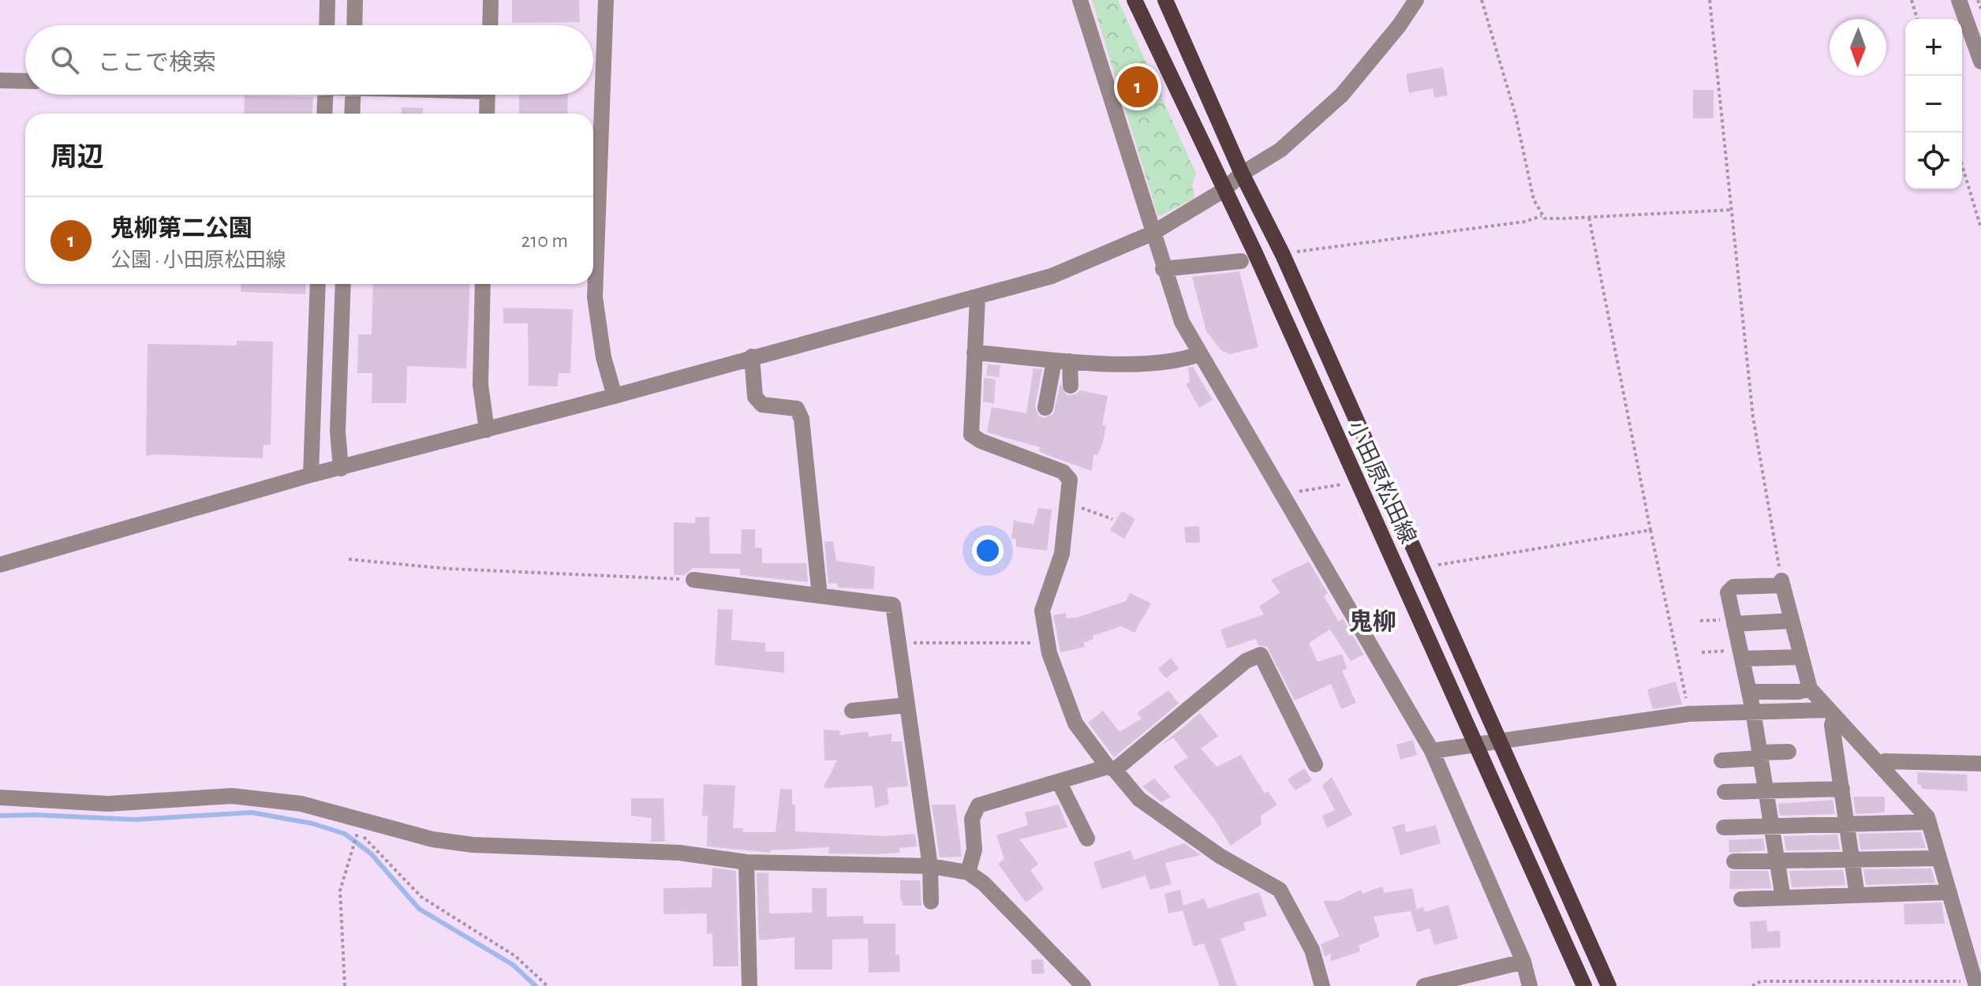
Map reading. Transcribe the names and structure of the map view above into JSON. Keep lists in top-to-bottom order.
{
  "streets": {
    "main road": ["小田原松田線"]
  },
  "districts": ["鬼柳"],
  "north": "bottom",
  "page": {
    "map_buttons": ["+", "−"],
    "search": "ここで検索",
    "pins": "1",
    "heading": "周辺",
    "list": [
      {
        "mark": "1",
        "name": "鬼柳第二公園",
        "note": "公園 · 小田原松田線",
        "value": "210 m"
      }
    ]
  }
}
